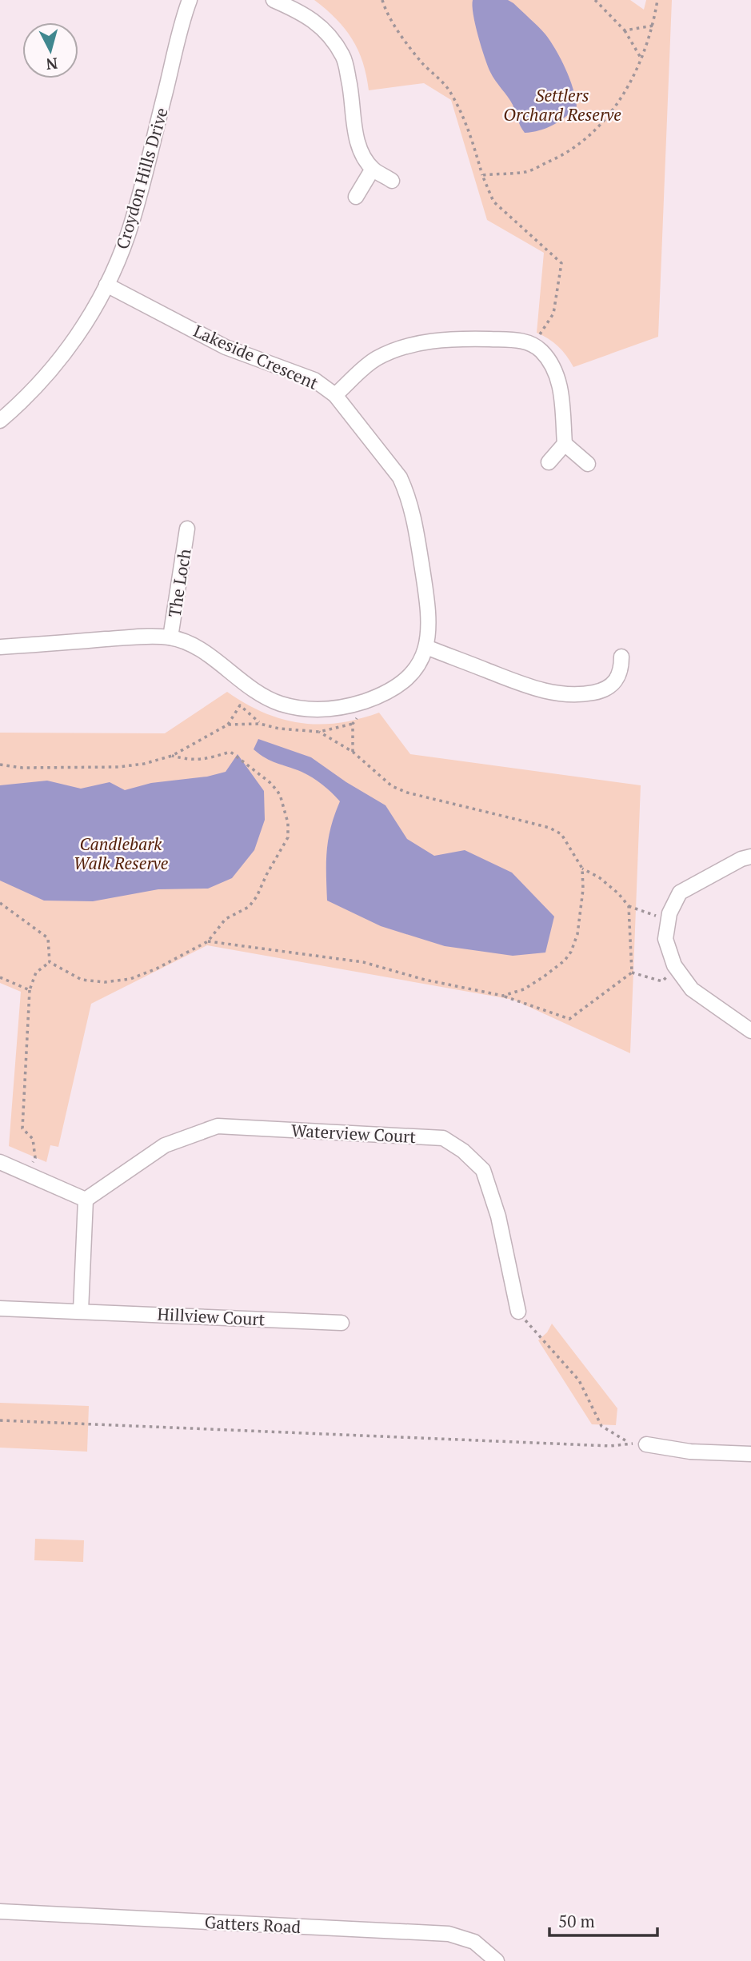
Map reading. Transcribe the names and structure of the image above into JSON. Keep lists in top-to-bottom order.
{
  "streets": {
    "street": [
      "Croydon Hills Drive",
      "Lakeside Crescent",
      "The Loch",
      "Waterview Court",
      "Hillview Court",
      "Gatters Road"
    ]
  },
  "crossings": [
    ["Croydon Hills Drive", "Lakeside Crescent"],
    ["Lakeside Crescent", "The Loch"]
  ],
  "parks": ["Settlers Orchard Reserve", "Candlebark Walk Reserve"],
  "scale_bar": "50 m",
  "north": "bottom"
}
